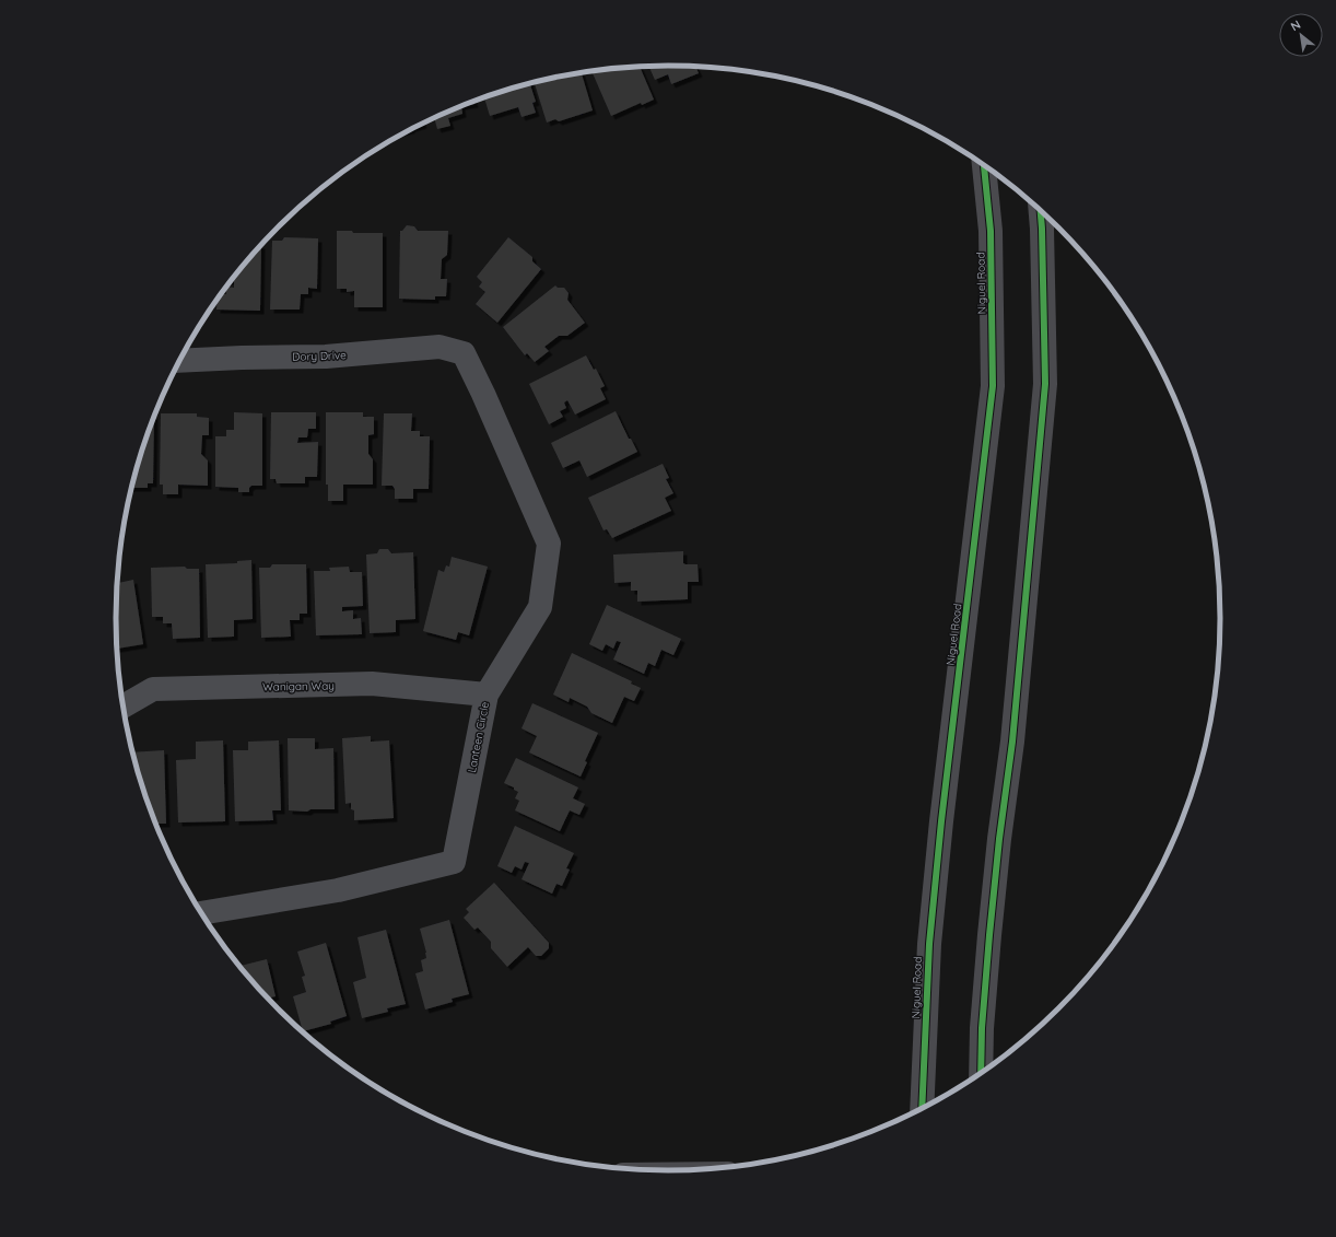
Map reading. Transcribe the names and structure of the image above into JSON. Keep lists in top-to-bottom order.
{
  "streets": {
    "main road": ["Niguel Road"],
    "street": ["Dory Drive", "Wanigan Way", "Lanteen Circle"]
  },
  "crossings": [
    ["Dory Drive", "Lanteen Circle"],
    ["Wanigan Way", "Lanteen Circle"]
  ],
  "north": "top left"
}
